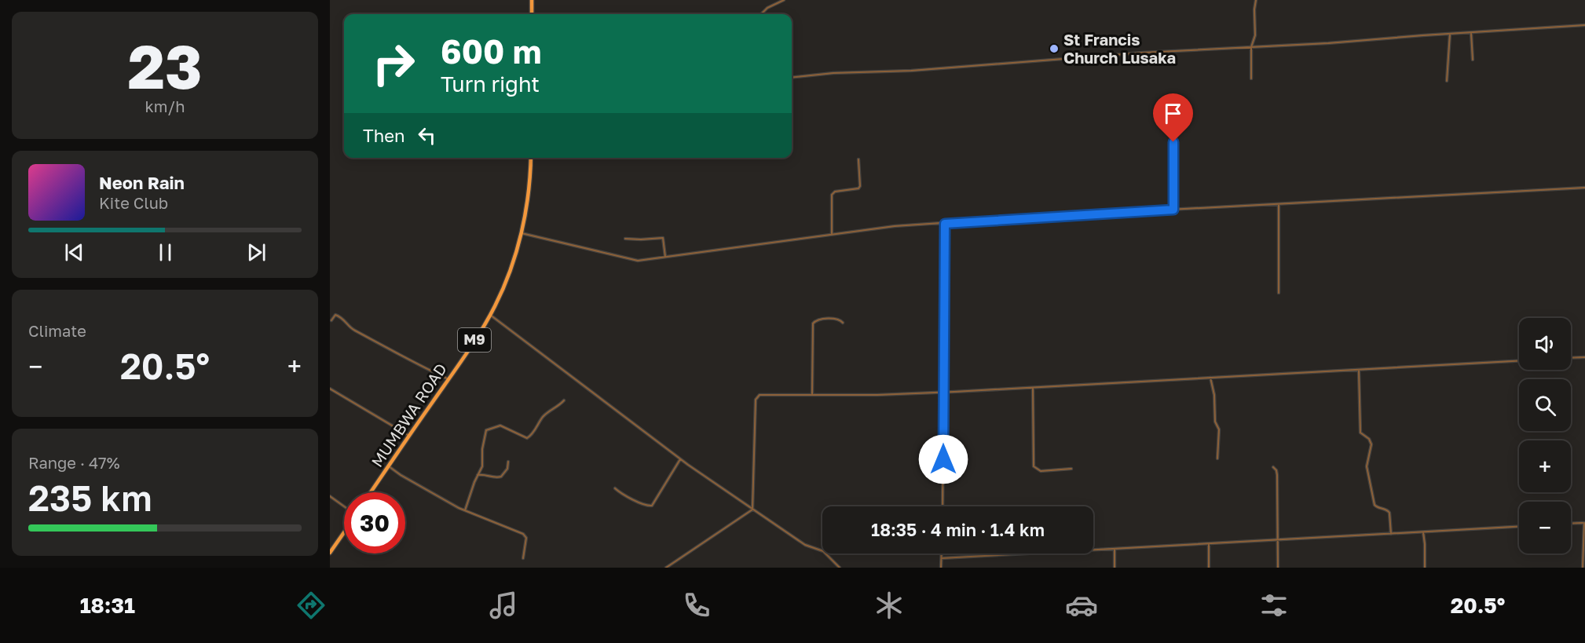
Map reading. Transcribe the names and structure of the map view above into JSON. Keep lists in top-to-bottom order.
{
  "streets": {
    "main road": ["M9", "MUMBWA ROAD"]
  },
  "places": ["St Francis Church Lusaka"],
  "page": {
    "tile": [
      ["23", "km/h"],
      "Climate",
      ["Range · 47%", "235 km"]
    ],
    "turn": ["600 m", "Turn right"],
    "then": "Then",
    "song": ["Neon Rain", "Kite Club"],
    "map_buttons": ["+", "−"],
    "heat": ["−", "20.5°", "+"],
    "limit": "30",
    "trip": "18:35 · 4 min · 1.4 km",
    "tabs": ["18:31", "20.5°"]
  }
}
